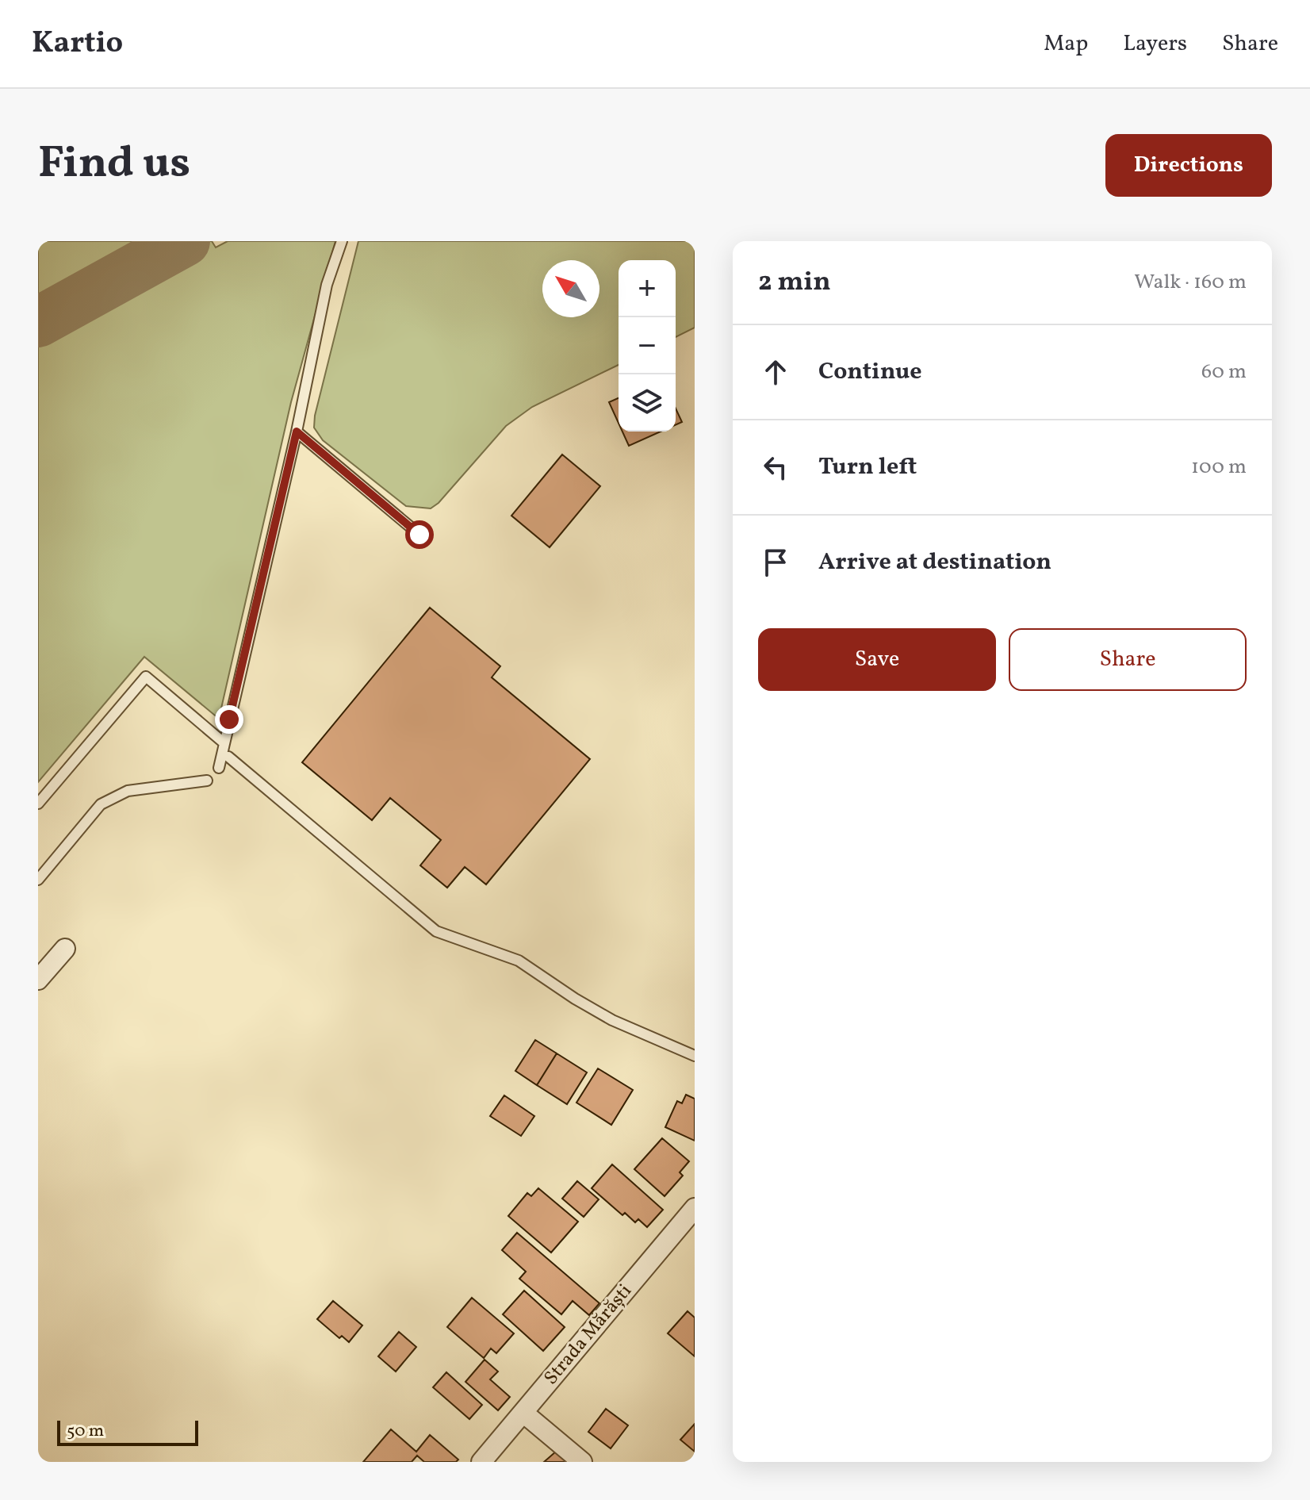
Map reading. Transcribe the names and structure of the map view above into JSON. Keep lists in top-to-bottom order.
{
  "streets": {
    "street": ["Strada Mărăști"]
  },
  "scale_bar": "50 m",
  "north": "top left",
  "page": {
    "header": "Kartio",
    "nav": ["Map", "Layers", "Share"],
    "title": "Find us",
    "buttons": [
      "Directions",
      ["Save", "Share"]
    ],
    "heading": ["2 min", "Walk · 160 m"],
    "map_buttons": ["+", "−"],
    "list": [
      ["Continue", "60 m"],
      ["Turn left", "100 m"],
      "Arrive at destination"
    ],
    "scale": "50 m"
  }
}
